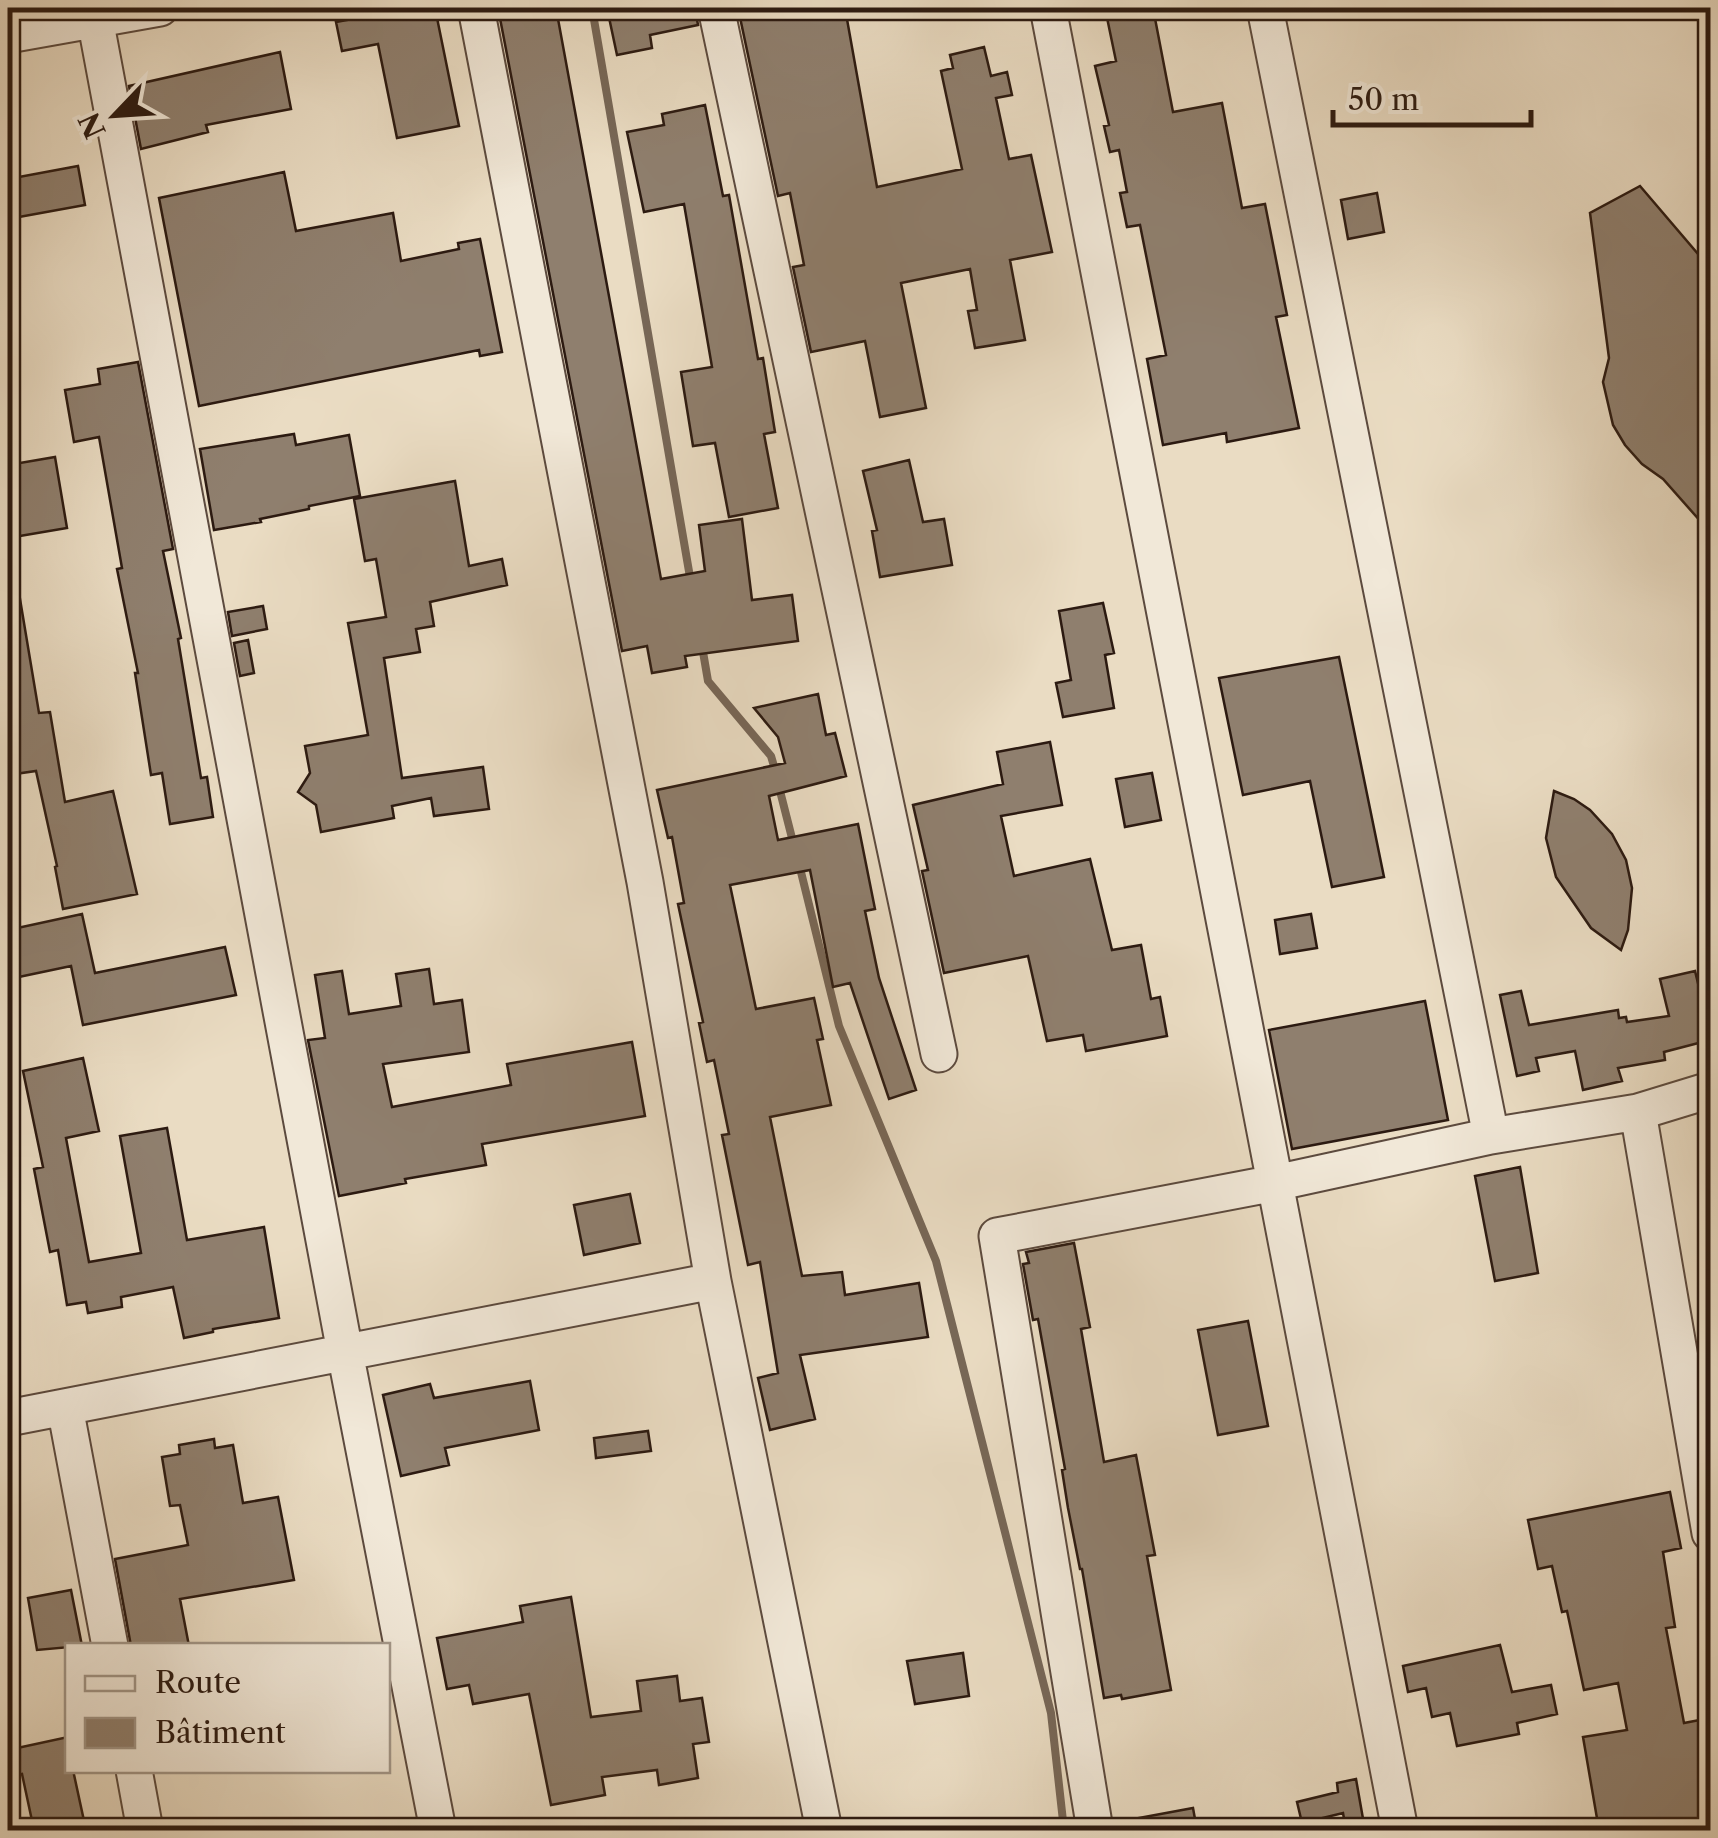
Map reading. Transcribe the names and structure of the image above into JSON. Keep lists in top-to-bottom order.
{
  "legend": ["Route", "Bâtiment"],
  "scale_bar": "50 m",
  "north": "bottom left"
}
